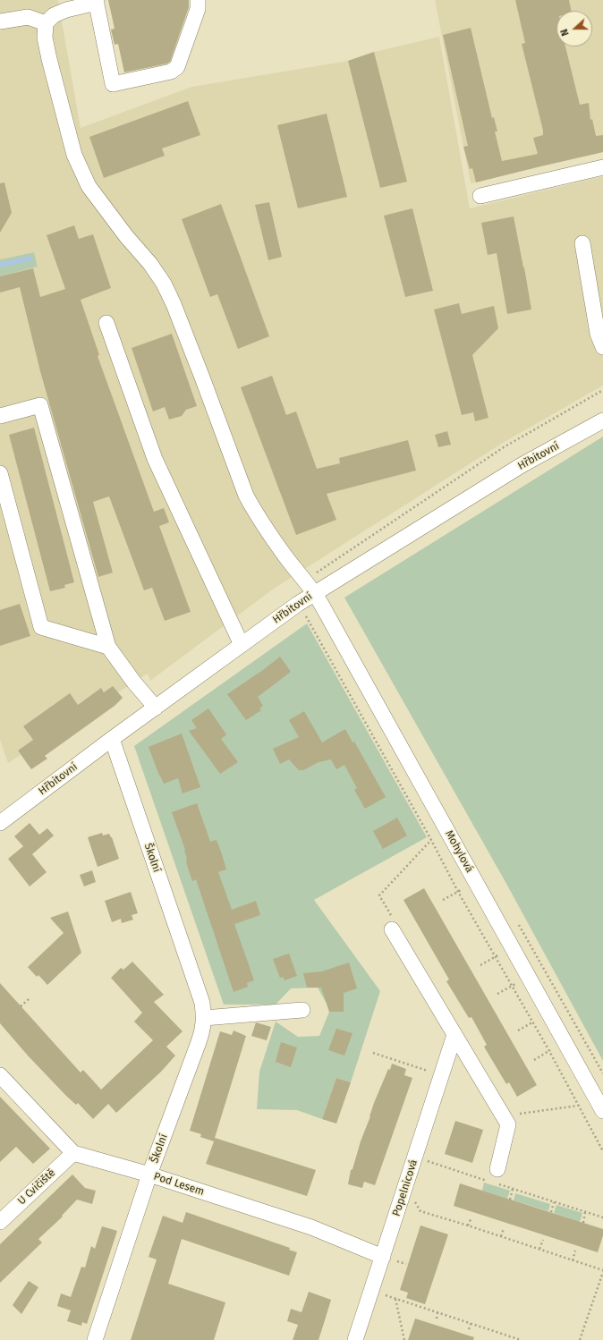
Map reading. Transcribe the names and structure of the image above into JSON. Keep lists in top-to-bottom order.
{
  "streets": {
    "street": [
      "Hřbitovní",
      "Mohylová",
      "Školní",
      "Pod Lesem",
      "U Cvičiště",
      "Popelnicová"
    ]
  },
  "crossings": [
    ["Hřbitovní", "Mohylová"],
    ["Hřbitovní", "Školní"],
    ["Školní", "Pod Lesem"],
    ["Pod Lesem", "U Cvičiště"],
    ["Pod Lesem", "Popelnicová"]
  ],
  "north": "left"
}
